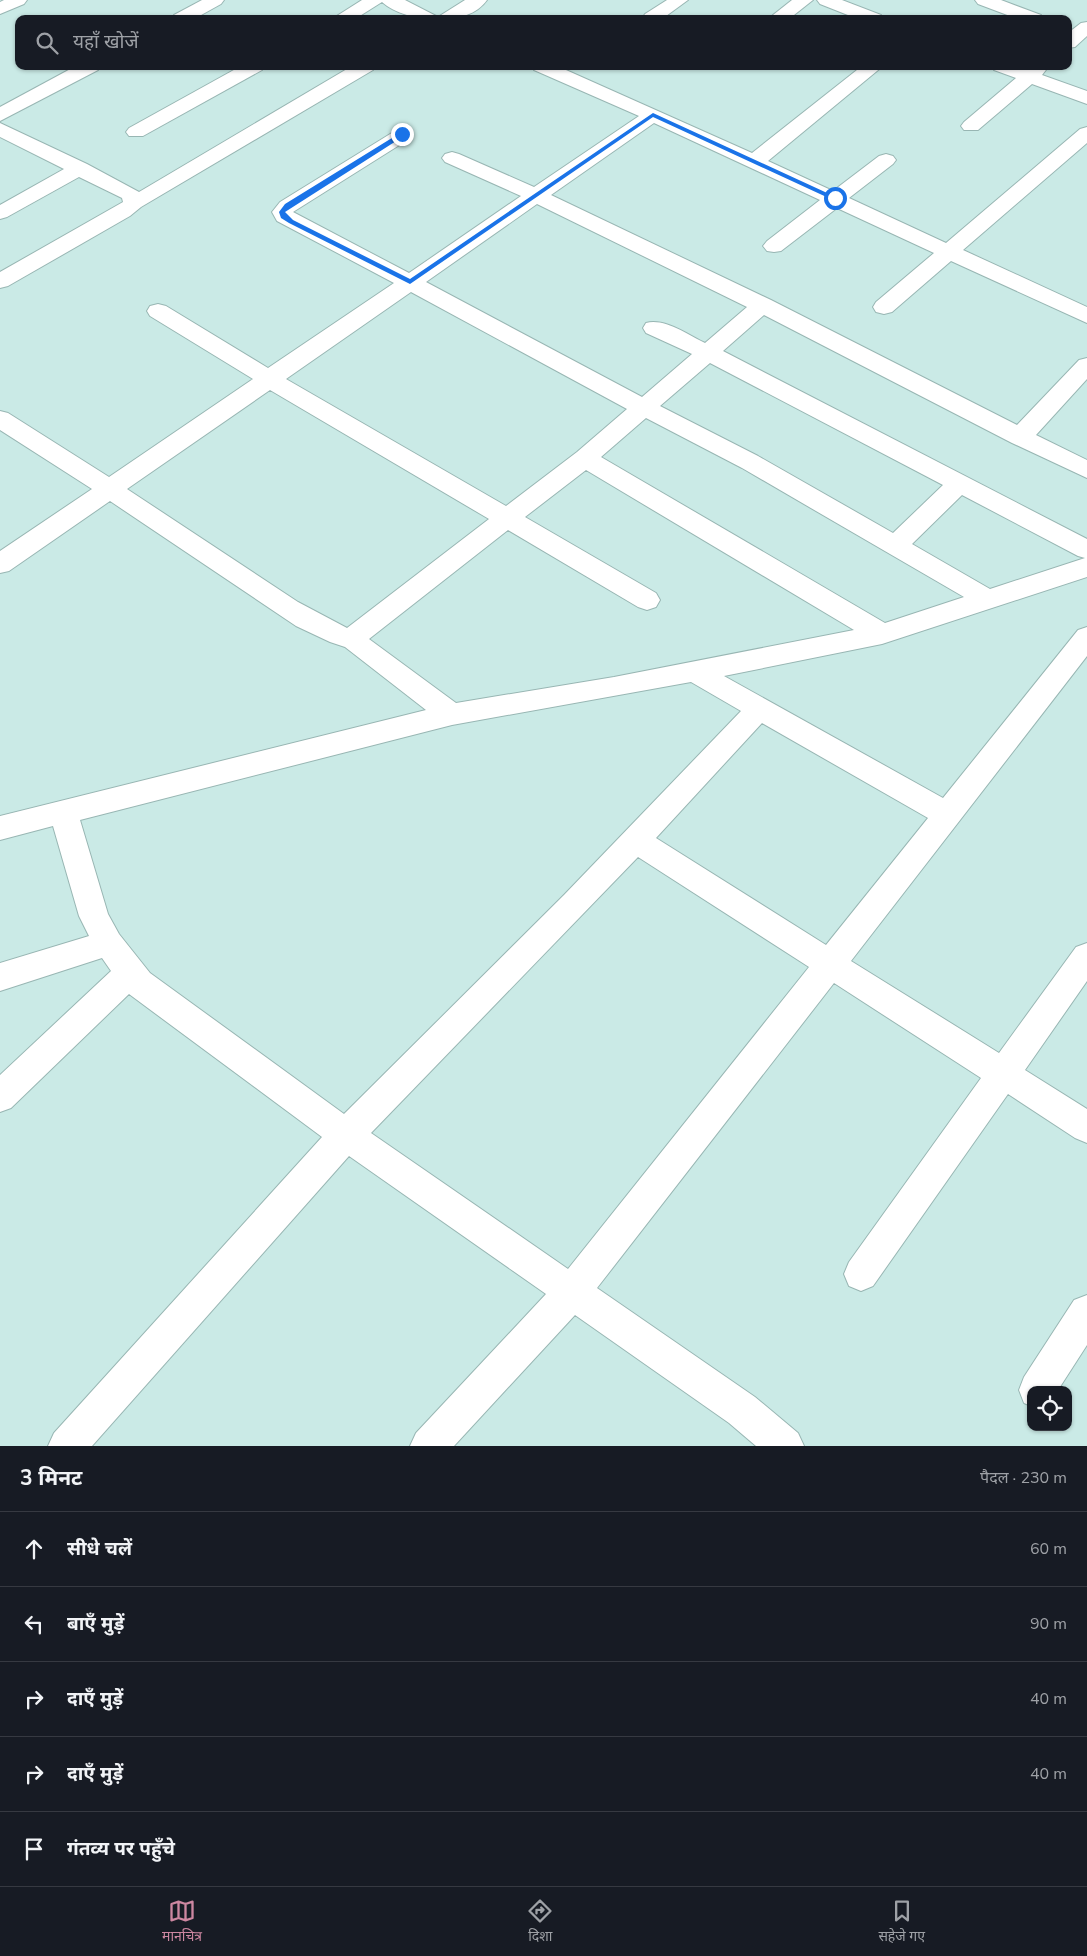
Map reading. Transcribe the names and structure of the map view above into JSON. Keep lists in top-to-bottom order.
{
  "page": {
    "search": "यहाँ खोजें",
    "heading": ["3 मिनट", "पैदल · 230 m"],
    "list": [
      ["सीधे चलें", "60 m"],
      ["बाएँ मुड़ें", "90 m"],
      ["दाएँ मुड़ें", "40 m"],
      ["दाएँ मुड़ें", "40 m"],
      "गंतव्य पर पहुँचे"
    ],
    "nav": ["मानचित्र", "दिशा", "सहेजे गए"]
  }
}
